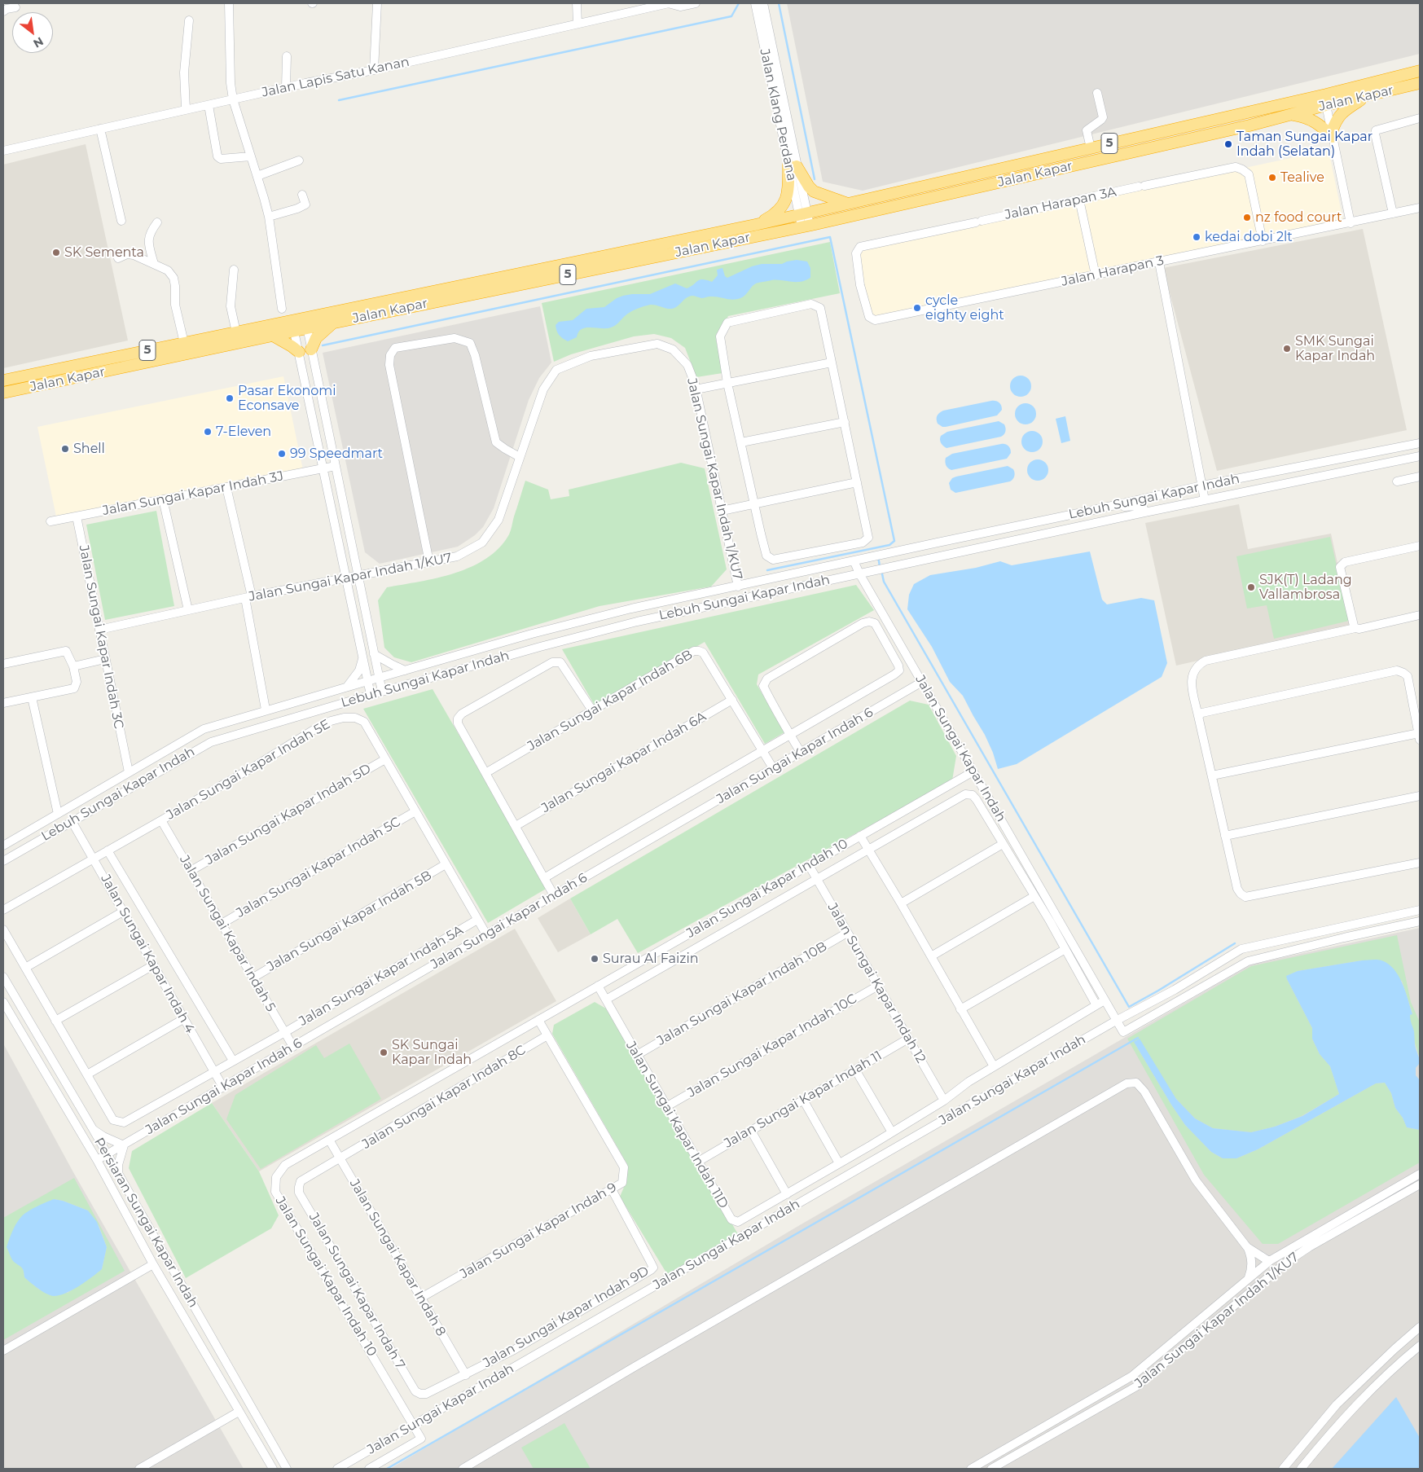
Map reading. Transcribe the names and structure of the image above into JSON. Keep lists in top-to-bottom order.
{
  "streets": {
    "highway": ["Jalan Kapar", "5"],
    "street": [
      "Jalan Lapis Satu Kanan",
      "Jalan Klang Perdana",
      "Jalan Harapan 3A",
      "Jalan Harapan 3",
      "Jalan Sungai Kapar Indah 1/KU7",
      "Jalan Sungai Kapar Indah 3J",
      "Lebuh Sungai Kapar Indah",
      "Jalan Sungai Kapar Indah 3C",
      "Jalan Sungai Kapar Indah 6B",
      "Jalan Sungai Kapar Indah",
      "Jalan Sungai Kapar Indah 6",
      "Jalan Sungai Kapar Indah 6A",
      "Jalan Sungai Kapar Indah 5E",
      "Jalan Sungai Kapar Indah 5D",
      "Jalan Sungai Kapar Indah 5C",
      "Jalan Sungai Kapar Indah 10",
      "Jalan Sungai Kapar Indah 5B",
      "Jalan Sungai Kapar Indah 5",
      "Jalan Sungai Kapar Indah 4",
      "Jalan Sungai Kapar Indah 5A",
      "Jalan Sungai Kapar Indah 12",
      "Jalan Sungai Kapar Indah 10B",
      "Jalan Sungai Kapar Indah 10C",
      "Jalan Sungai Kapar Indah 8C",
      "Jalan Sungai Kapar Indah 11",
      "Jalan Sungai Kapar Indah 11D",
      "Persiaran Sungai Kapar Indah",
      "Jalan Sungai Kapar Indah 9",
      "Jalan Sungai Kapar Indah 8",
      "Jalan Sungai Kapar Indah 7",
      "Jalan Sungai Kapar Indah 9D"
    ]
  },
  "crossings": [
    ["Jalan Kapar", "Jalan Klang Perdana"],
    ["Jalan Harapan 3A", "Jalan Harapan 3"],
    ["Jalan Sungai Kapar Indah 1/KU7", "Lebuh Sungai Kapar Indah"],
    ["Jalan Sungai Kapar Indah 1/KU7", "Jalan Sungai Kapar Indah 3C"],
    ["Jalan Sungai Kapar Indah 3J", "Jalan Sungai Kapar Indah 3C"],
    ["Lebuh Sungai Kapar Indah", "Jalan Sungai Kapar Indah 3C"],
    ["Lebuh Sungai Kapar Indah", "Jalan Sungai Kapar Indah"],
    ["Lebuh Sungai Kapar Indah", "Jalan Sungai Kapar Indah 4"],
    ["Jalan Sungai Kapar Indah 6B", "Jalan Sungai Kapar Indah 6"],
    ["Jalan Sungai Kapar Indah 6B", "Jalan Sungai Kapar Indah 6A"],
    ["Jalan Sungai Kapar Indah", "Jalan Sungai Kapar Indah 6"],
    ["Jalan Sungai Kapar Indah", "Jalan Sungai Kapar Indah 10"],
    ["Jalan Sungai Kapar Indah", "Jalan Sungai Kapar Indah 11D"],
    ["Jalan Sungai Kapar Indah 6", "Jalan Sungai Kapar Indah 6A"],
    ["Jalan Sungai Kapar Indah 6", "Jalan Sungai Kapar Indah 5E"],
    ["Jalan Sungai Kapar Indah 6", "Jalan Sungai Kapar Indah 5"],
    ["Jalan Sungai Kapar Indah 6", "Jalan Sungai Kapar Indah 4"],
    ["Jalan Sungai Kapar Indah 6", "Persiaran Sungai Kapar Indah"],
    ["Jalan Sungai Kapar Indah 5E", "Jalan Sungai Kapar Indah 5D"],
    ["Jalan Sungai Kapar Indah 5E", "Jalan Sungai Kapar Indah 5C"],
    ["Jalan Sungai Kapar Indah 5E", "Jalan Sungai Kapar Indah 5B"],
    ["Jalan Sungai Kapar Indah 5E", "Jalan Sungai Kapar Indah 5"],
    ["Jalan Sungai Kapar Indah 5E", "Jalan Sungai Kapar Indah 4"],
    ["Jalan Sungai Kapar Indah 5E", "Jalan Sungai Kapar Indah 5A"],
    ["Jalan Sungai Kapar Indah 5D", "Jalan Sungai Kapar Indah 5"],
    ["Jalan Sungai Kapar Indah 5C", "Jalan Sungai Kapar Indah 5"],
    ["Jalan Sungai Kapar Indah 10", "Jalan Sungai Kapar Indah 12"],
    ["Jalan Sungai Kapar Indah 10", "Jalan Sungai Kapar Indah 11D"],
    ["Jalan Sungai Kapar Indah 10", "Jalan Sungai Kapar Indah 9"],
    ["Jalan Sungai Kapar Indah 10", "Jalan Sungai Kapar Indah 8"],
    ["Jalan Sungai Kapar Indah 5B", "Jalan Sungai Kapar Indah 5"],
    ["Jalan Sungai Kapar Indah 5", "Jalan Sungai Kapar Indah 5A"],
    ["Jalan Sungai Kapar Indah 4", "Jalan Sungai Kapar Indah 5A"],
    ["Jalan Sungai Kapar Indah 12", "Jalan Sungai Kapar Indah 10B"],
    ["Jalan Sungai Kapar Indah 12", "Jalan Sungai Kapar Indah 10C"],
    ["Jalan Sungai Kapar Indah 12", "Jalan Sungai Kapar Indah 11"],
    ["Jalan Sungai Kapar Indah 12", "Jalan Sungai Kapar Indah 11D"],
    ["Jalan Sungai Kapar Indah 10B", "Jalan Sungai Kapar Indah 11D"],
    ["Jalan Sungai Kapar Indah 10C", "Jalan Sungai Kapar Indah 11D"],
    ["Jalan Sungai Kapar Indah 8C", "Jalan Sungai Kapar Indah 9"],
    ["Jalan Sungai Kapar Indah 8C", "Jalan Sungai Kapar Indah 8"],
    ["Jalan Sungai Kapar Indah 8C", "Jalan Sungai Kapar Indah 7"],
    ["Jalan Sungai Kapar Indah 11", "Jalan Sungai Kapar Indah 11D"],
    ["Jalan Sungai Kapar Indah 9", "Jalan Sungai Kapar Indah 8"],
    ["Jalan Sungai Kapar Indah 9", "Jalan Sungai Kapar Indah 9D"],
    ["Jalan Sungai Kapar Indah 8", "Jalan Sungai Kapar Indah 7"],
    ["Jalan Sungai Kapar Indah 8", "Jalan Sungai Kapar Indah 9D"],
    ["Jalan Sungai Kapar Indah 7", "Jalan Sungai Kapar Indah 9D"]
  ],
  "places": [
    "Taman Sungai Kapar Indah (Selatan)",
    "Tealive",
    "nz food court",
    "kedai dobi 2lt",
    "SK Sementa",
    "cycle eighty eight",
    "SMK Sungai Kapar Indah",
    "Pasar Ekonomi Econsave",
    "7-Eleven",
    "Shell",
    "99 Speedmart",
    "SJK(T) Ladang Vallambrosa",
    "Surau Al Faizin",
    "SK Sungai Kapar Indah"
  ],
  "north": "bottom right"
}
